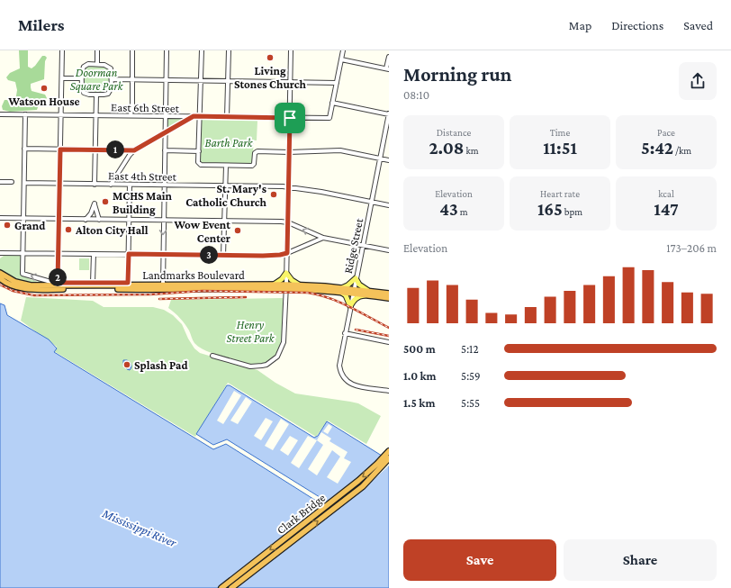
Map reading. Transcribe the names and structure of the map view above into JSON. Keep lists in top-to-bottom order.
{
  "streets": {
    "highway": ["Landmarks Boulevard", "Clark Bridge"],
    "street": ["East 6th Street", "East 4th Street", "Ridge Street"]
  },
  "crossings": [
    ["East 4th Street", "Ridge Street"],
    ["Ridge Street", "Landmarks Boulevard"]
  ],
  "water": ["Mississippi River"],
  "parks": ["Doorman Square Park", "Barth Park", "Henry Street Park"],
  "places": [
    "Living Stones Church",
    "Watson House",
    "St. Mary's Catholic Church",
    "MCHS Main Building",
    "Grand",
    "Alton City Hall",
    "Wow Event Center",
    "Splash Pad"
  ],
  "page": {
    "header": "Milers",
    "nav": ["Map", "Directions", "Saved"],
    "heading": ["Morning run", "08:10"],
    "stats": [
      ["Distance", "2.08 km"],
      ["Time", "11:51"],
      ["Pace", "5:42 /km"],
      ["Elevation", "43 m"],
      ["Heart rate", "165 bpm"],
      ["kcal", "147"]
    ],
    "pins": ["1", "3", "2"],
    "chart": ["Elevation", "173–206 m"],
    "list": [
      {
        "name": "500 m",
        "note": "5:12"
      },
      {
        "name": "1.0 km",
        "note": "5:59"
      },
      {
        "name": "1.5 km",
        "note": "5:55"
      }
    ],
    "buttons": ["Save", "Share"]
  }
}
